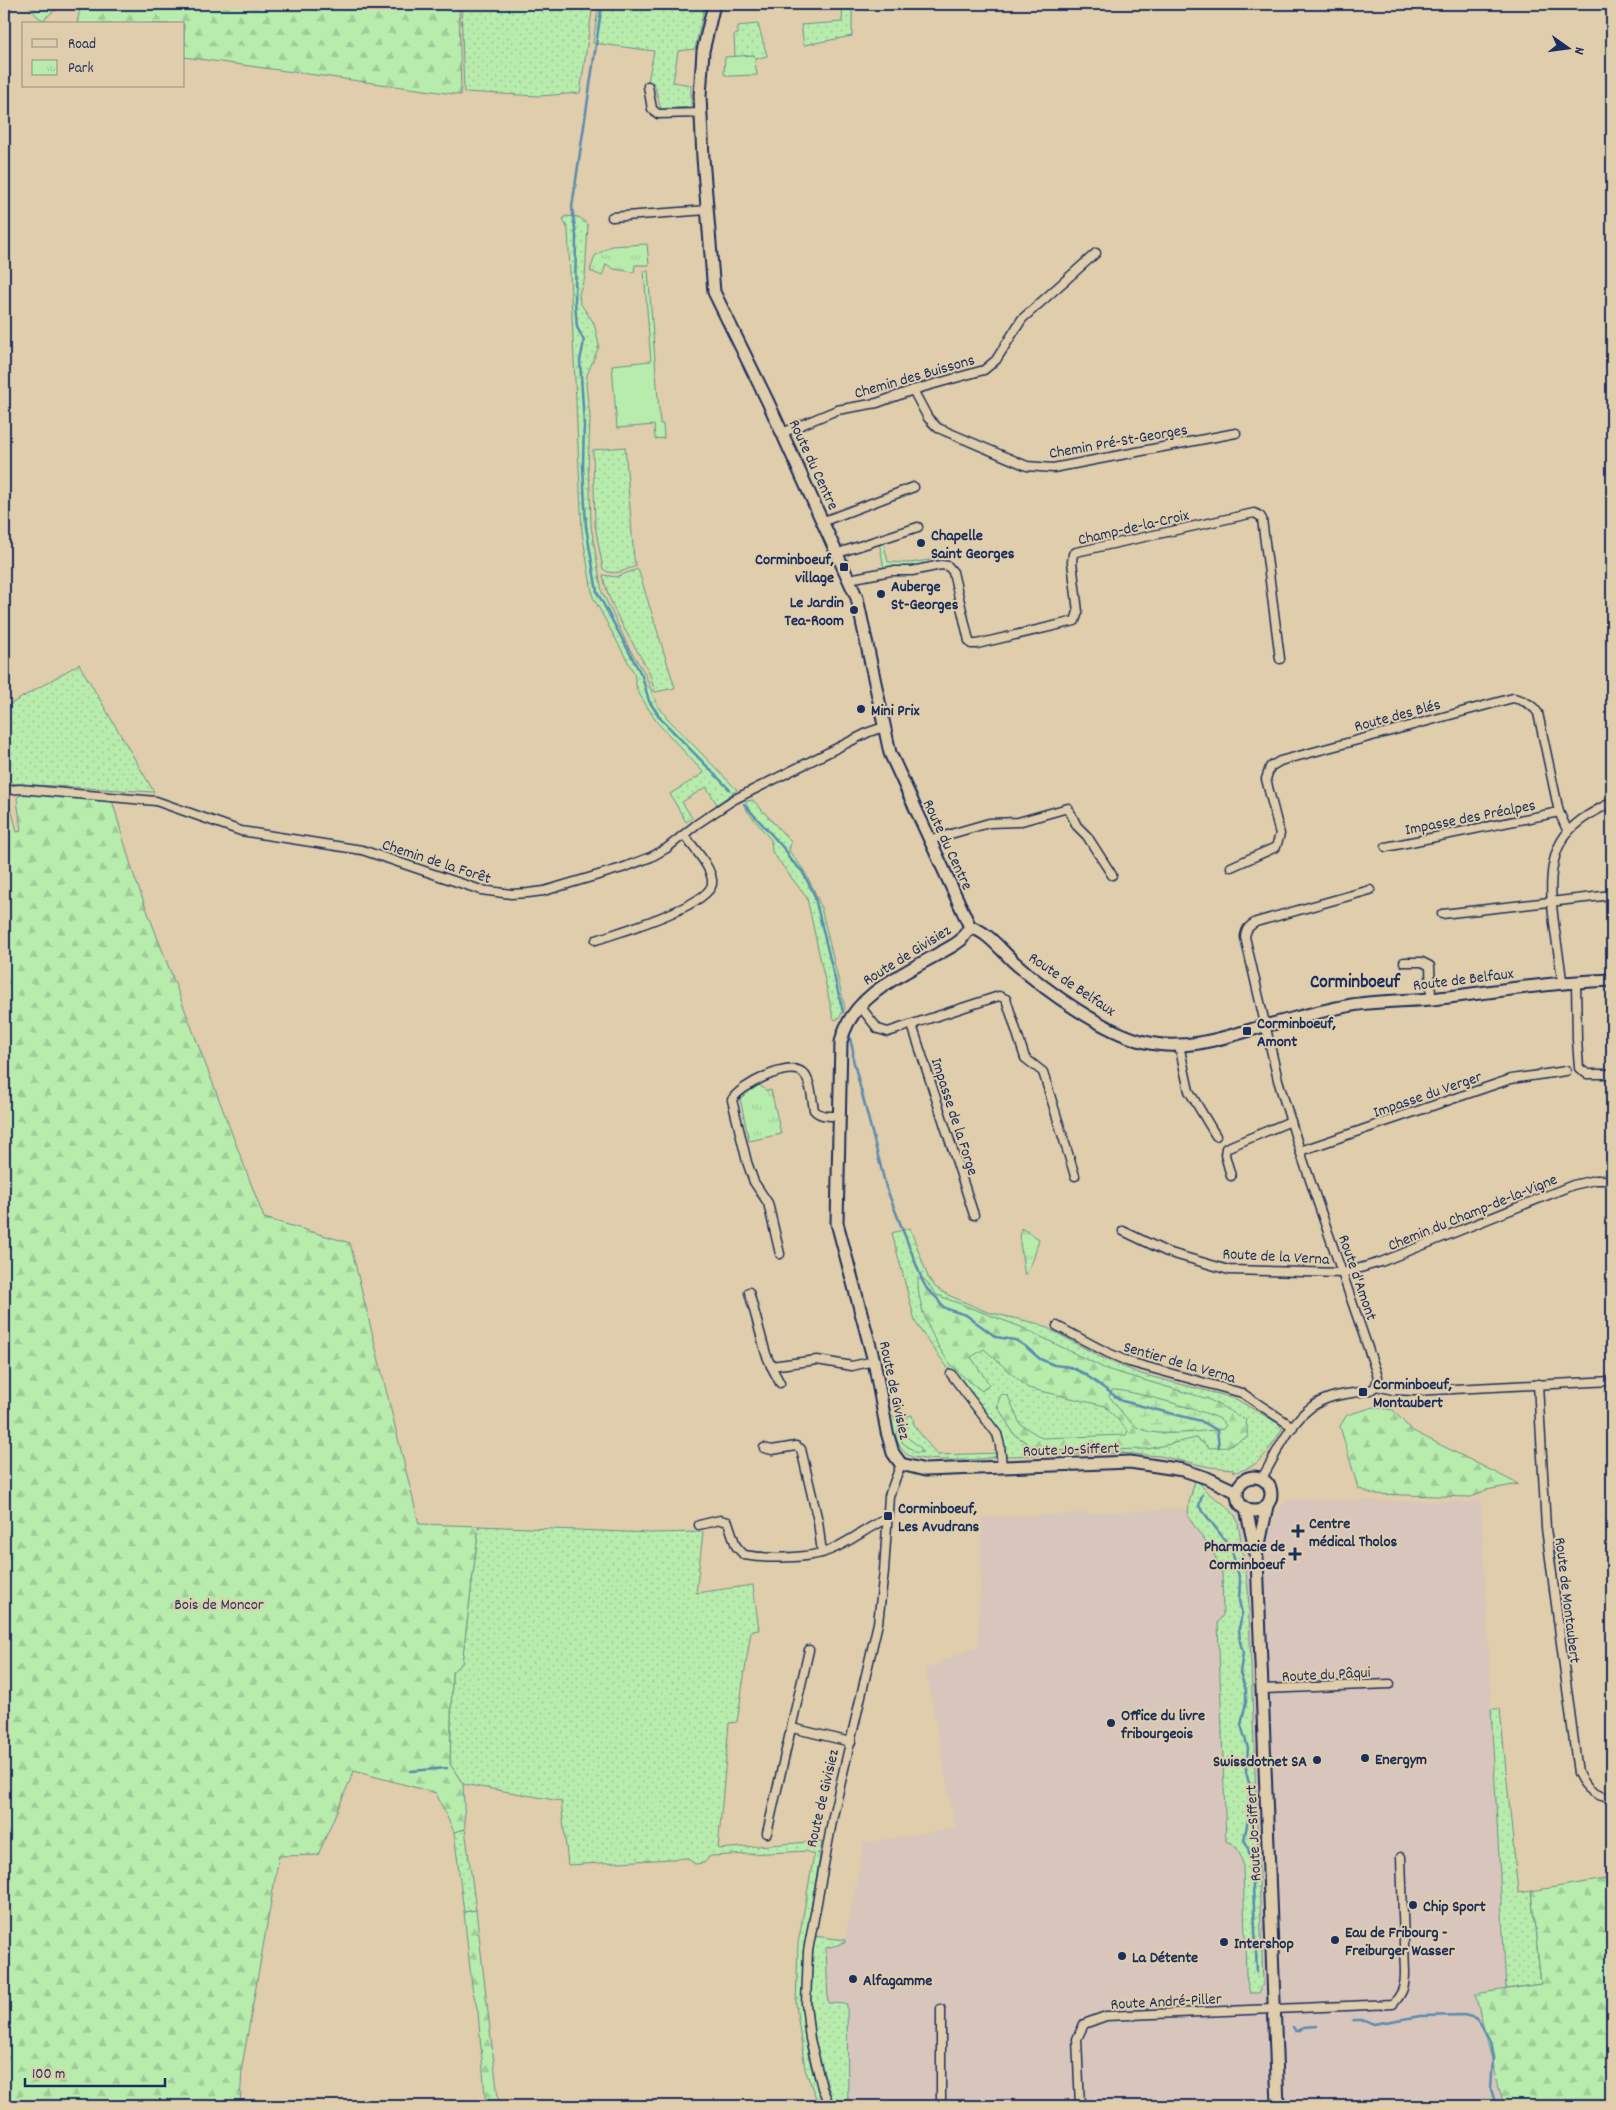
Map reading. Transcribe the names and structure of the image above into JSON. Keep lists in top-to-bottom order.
{
  "streets": {
    "street": [
      "Chemin des Buissons",
      "Chemin Pré-St-Georges",
      "Route du Centre",
      "Champ-de-la-Croix",
      "Route des Blés",
      "Impasse des Préalpes",
      "Chemin de la Forêt",
      "Route de Givisiez",
      "Route de Belfaux",
      "Impasse du Verger",
      "Impasse de la Forge",
      "Chemin du Champ-de-la-Vigne",
      "Route de la Verna",
      "Route d'Amont",
      "Sentier de la Verna",
      "Route Jo-Siffert",
      "Route de Montaubert",
      "Route du Pâqui",
      "Route André-Piller"
    ]
  },
  "crossings": [
    ["Chemin des Buissons", "Chemin Pré-St-Georges"],
    ["Chemin des Buissons", "Route du Centre"],
    ["Route du Centre", "Champ-de-la-Croix"],
    ["Route du Centre", "Chemin de la Forêt"],
    ["Route du Centre", "Route de Givisiez"],
    ["Route du Centre", "Route de Belfaux"],
    ["Route des Blés", "Impasse des Préalpes"],
    ["Route de Givisiez", "Route de Belfaux"],
    ["Route de Givisiez", "Route Jo-Siffert"],
    ["Route de Belfaux", "Route d'Amont"],
    ["Impasse du Verger", "Route d'Amont"],
    ["Chemin du Champ-de-la-Vigne", "Route de la Verna"],
    ["Chemin du Champ-de-la-Vigne", "Route d'Amont"],
    ["Route de la Verna", "Route d'Amont"],
    ["Route Jo-Siffert", "Route du Pâqui"],
    ["Route Jo-Siffert", "Route André-Piller"]
  ],
  "districts": ["Corminboeuf"],
  "parks": ["Bois de Moncor"],
  "places": {
    "other": [
      "Chapelle Saint Georges",
      "Auberge St-Georges",
      "Le Jardin Tea-Room",
      "Mini Prix",
      "Office du livre fribourgeois",
      "Energym",
      "Swissdotnet SA",
      "Chip Sport",
      "Eau de Fribourg - Freiburger Wasser",
      "Intershop",
      "La Détente",
      "Alfagamme"
    ],
    "transit": [
      "Corminboeuf, village",
      "Corminboeuf, Amont",
      "Corminboeuf, Montaubert",
      "Corminboeuf, Les Avudrans"
    ],
    "health": ["Centre médical Tholos", "Pharmacie de Corminboeuf"]
  },
  "legend": ["Road", "Park"],
  "scale_bar": "100 m",
  "north": "right"
}
